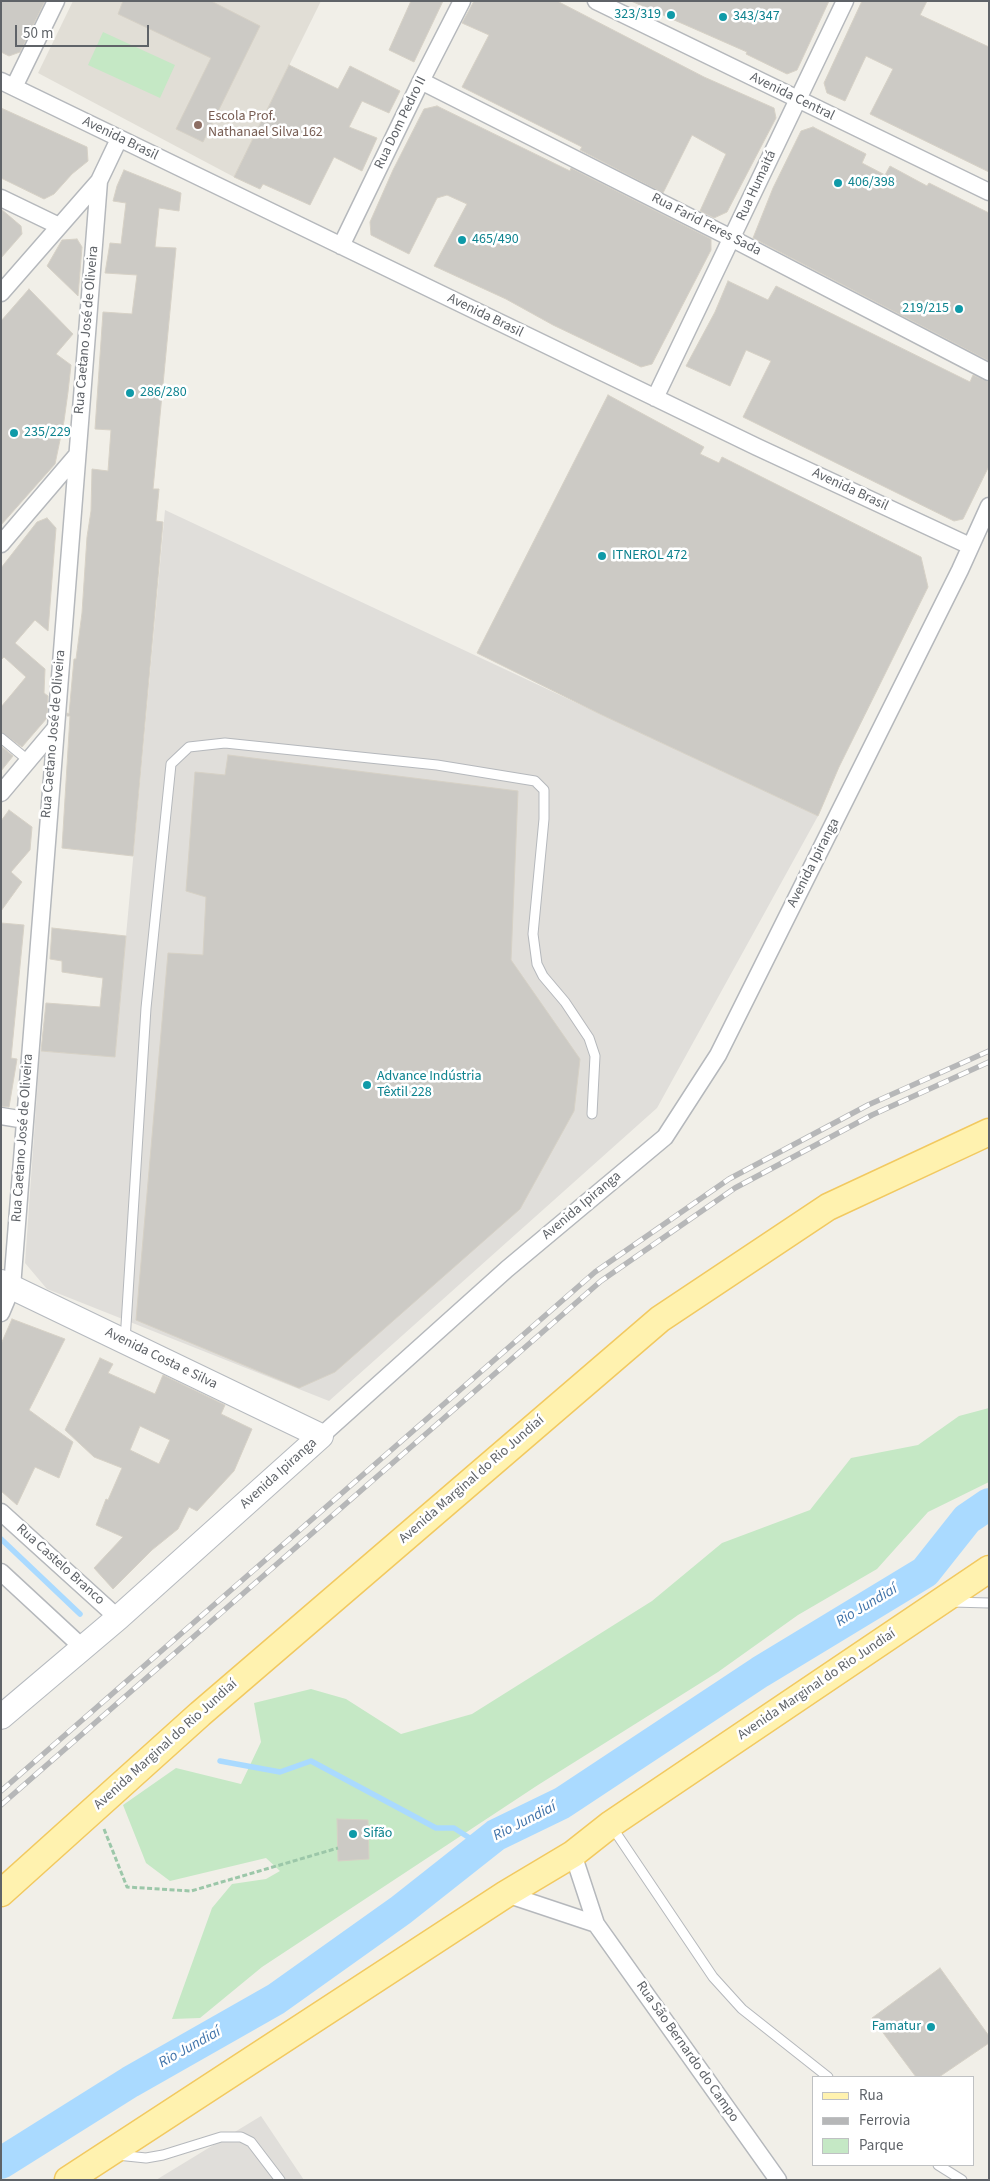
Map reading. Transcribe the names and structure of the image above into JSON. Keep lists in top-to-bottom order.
{
  "streets": {
    "main road": ["Avenida Ipiranga", "Avenida Costa e Silva", "Avenida Marginal do Rio Jundiaí"],
    "street": [
      "Avenida Central",
      "Rua Dom Pedro II",
      "Avenida Brasil",
      "Rua Humaitá",
      "Rua Farid Feres Sada",
      "Rua Caetano José de Oliveira",
      "Rua Castelo Branco",
      "Rua São Bernardo do Campo"
    ]
  },
  "crossings": [
    ["Avenida Central", "Rua Humaitá"],
    ["Rua Dom Pedro II", "Avenida Brasil"],
    ["Rua Dom Pedro II", "Rua Farid Feres Sada"],
    ["Avenida Brasil", "Rua Humaitá"],
    ["Avenida Brasil", "Avenida Ipiranga"],
    ["Rua Humaitá", "Rua Farid Feres Sada"],
    ["Rua Caetano José de Oliveira", "Avenida Costa e Silva"],
    ["Avenida Ipiranga", "Avenida Costa e Silva"],
    ["Avenida Ipiranga", "Rua Castelo Branco"],
    ["Avenida Marginal do Rio Jundiaí", "Rua São Bernardo do Campo"]
  ],
  "water": ["Rio Jundiaí"],
  "places": [
    "323/319",
    "343/347",
    "Escola Prof. Nathanael Silva 162",
    "406/398",
    "465/490",
    "219/215",
    "286/280",
    "235/229",
    "ITNEROL 472",
    "Advance Indústria Têxtil 228",
    "Sifão",
    "Famatur"
  ],
  "legend": ["Rua", "Ferrovia", "Parque"],
  "scale_bar": "50 m"
}
